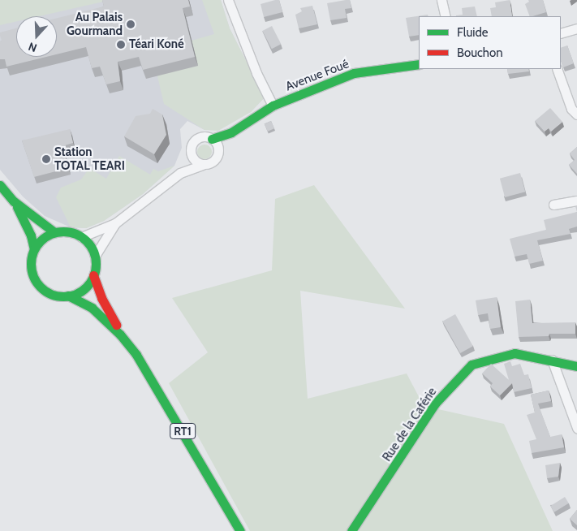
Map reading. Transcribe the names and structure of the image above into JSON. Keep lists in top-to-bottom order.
{
  "streets": {
    "main road": ["Avenue Foué", "Rue de la Caférie", "RT1"]
  },
  "places": ["Au Palais Gourmand", "Téari Koné", "Station TOTAL TEARI"],
  "legend": ["Fluide", "Bouchon"],
  "north": "bottom"
}
